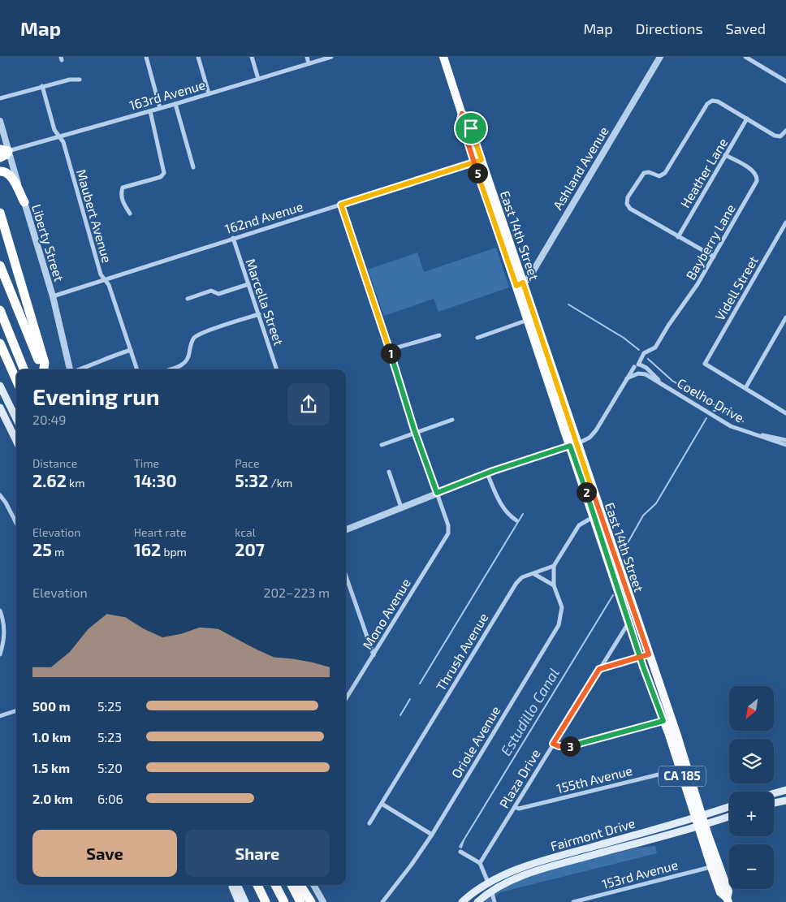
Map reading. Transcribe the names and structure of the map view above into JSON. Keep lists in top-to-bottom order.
{
  "streets": {
    "main road": ["East 14th Street", "CA 185", "Fairmont Drive"],
    "street": [
      "163rd Avenue",
      "Ashland Avenue",
      "Heather Lane",
      "Maubert Avenue",
      "162nd Avenue",
      "Bayberry Lane",
      "Liberty Street",
      "Videll Street",
      "Marcella Street",
      "Coelho Drive",
      "Mono Avenue",
      "Thrush Avenue",
      "Oriole Avenue",
      "Plaza Drive",
      "155th Avenue",
      "153rd Avenue"
    ]
  },
  "crossings": [
    ["163rd Avenue", "Maubert Avenue"],
    ["163rd Avenue", "Liberty Street"],
    ["Ashland Avenue", "East 14th Street"],
    ["Heather Lane", "Bayberry Lane"],
    ["Maubert Avenue", "162nd Avenue"],
    ["162nd Avenue", "East 14th Street"],
    ["162nd Avenue", "Liberty Street"],
    ["162nd Avenue", "Marcella Street"],
    ["East 14th Street", "Bayberry Lane"],
    ["East 14th Street", "Plaza Drive"],
    ["East 14th Street", "155th Avenue"],
    ["East 14th Street", "Fairmont Drive"],
    ["East 14th Street", "153rd Avenue"],
    ["Bayberry Lane", "Coelho Drive"],
    ["Thrush Avenue", "Oriole Avenue"],
    ["Plaza Drive", "155th Avenue"]
  ],
  "water": ["Estudillo Canal"],
  "north": "bottom left",
  "page": {
    "header": "Map",
    "nav": ["Map", "Directions", "Saved"],
    "pins": [
      "5",
      "1",
      "2",
      "3"
    ],
    "heading": ["Evening run", "20:49"],
    "stats": [
      ["Distance", "2.62 km"],
      ["Time", "14:30"],
      ["Pace", "5:32 /km"],
      ["Elevation", "25 m"],
      ["Heart rate", "162 bpm"],
      ["kcal", "207"]
    ],
    "chart": ["Elevation", "202–223 m"],
    "map_buttons": ["+", "−"],
    "list": [
      {
        "name": "500 m",
        "note": "5:25"
      },
      {
        "name": "1.0 km",
        "note": "5:23"
      },
      {
        "name": "1.5 km",
        "note": "5:20"
      },
      {
        "name": "2.0 km",
        "note": "6:06"
      }
    ],
    "buttons": ["Save", "Share"]
  }
}
